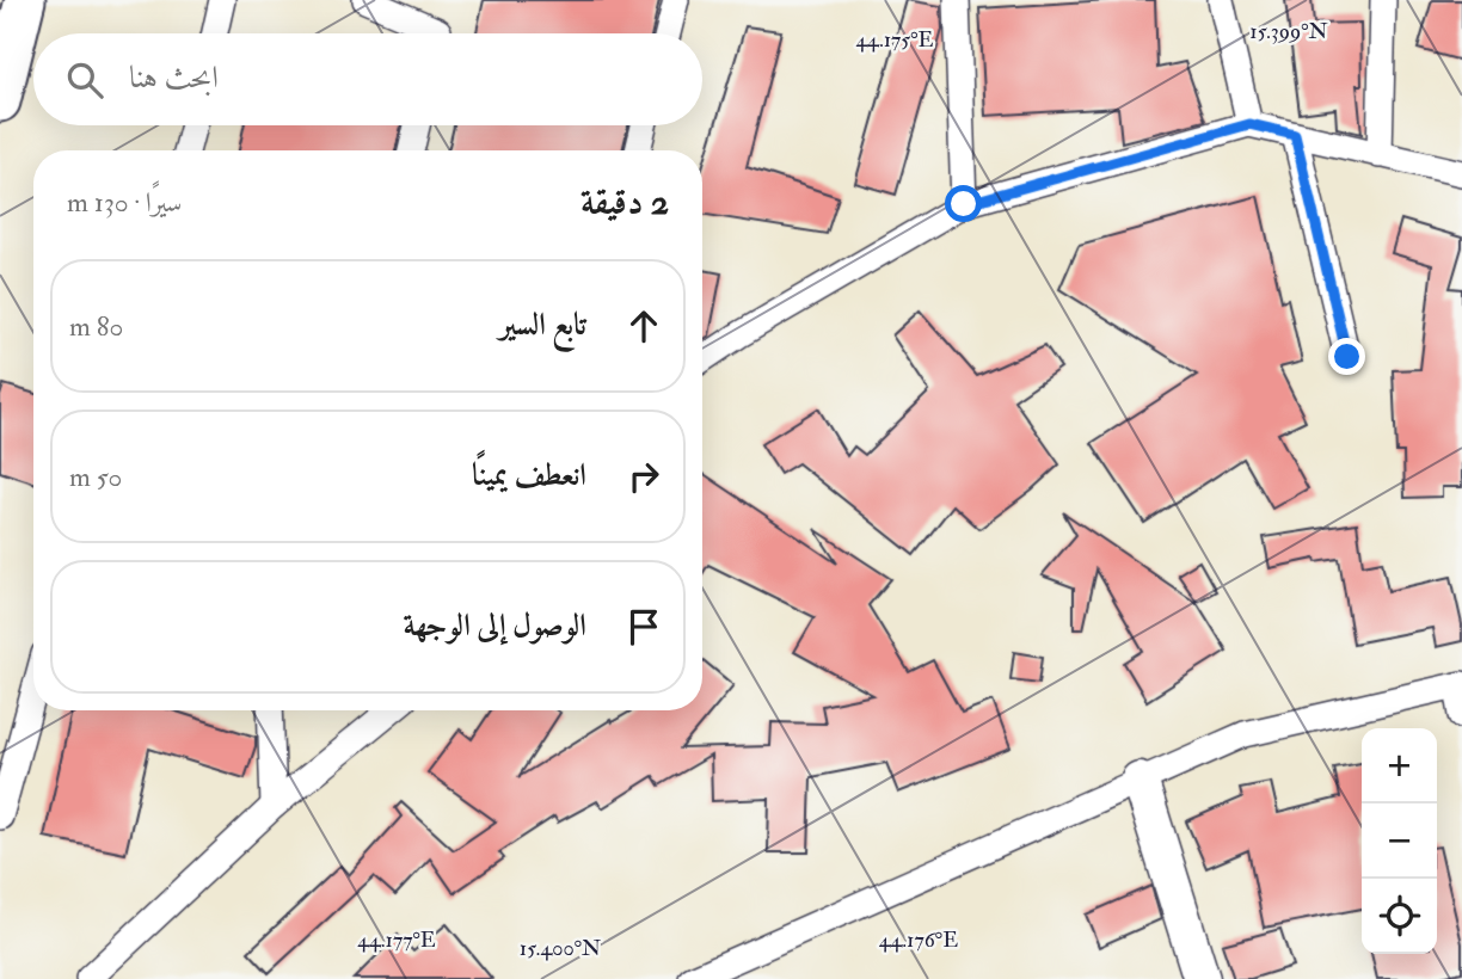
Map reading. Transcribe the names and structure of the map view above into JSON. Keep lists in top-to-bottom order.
{
  "page": {
    "search": "ابحث هنا",
    "heading": ["2 دقيقة", "سيرًا · 130 m"],
    "list": [
      ["تابع السير", "80 m"],
      ["انعطف يمينًا", "50 m"],
      "الوصول إلى الوجهة"
    ],
    "map_buttons": ["+", "−"]
  },
  "coordinates": [
    "15.399°N",
    "44.175°E",
    "44.177°E",
    "44.176°E",
    "15.400°N"
  ]
}
